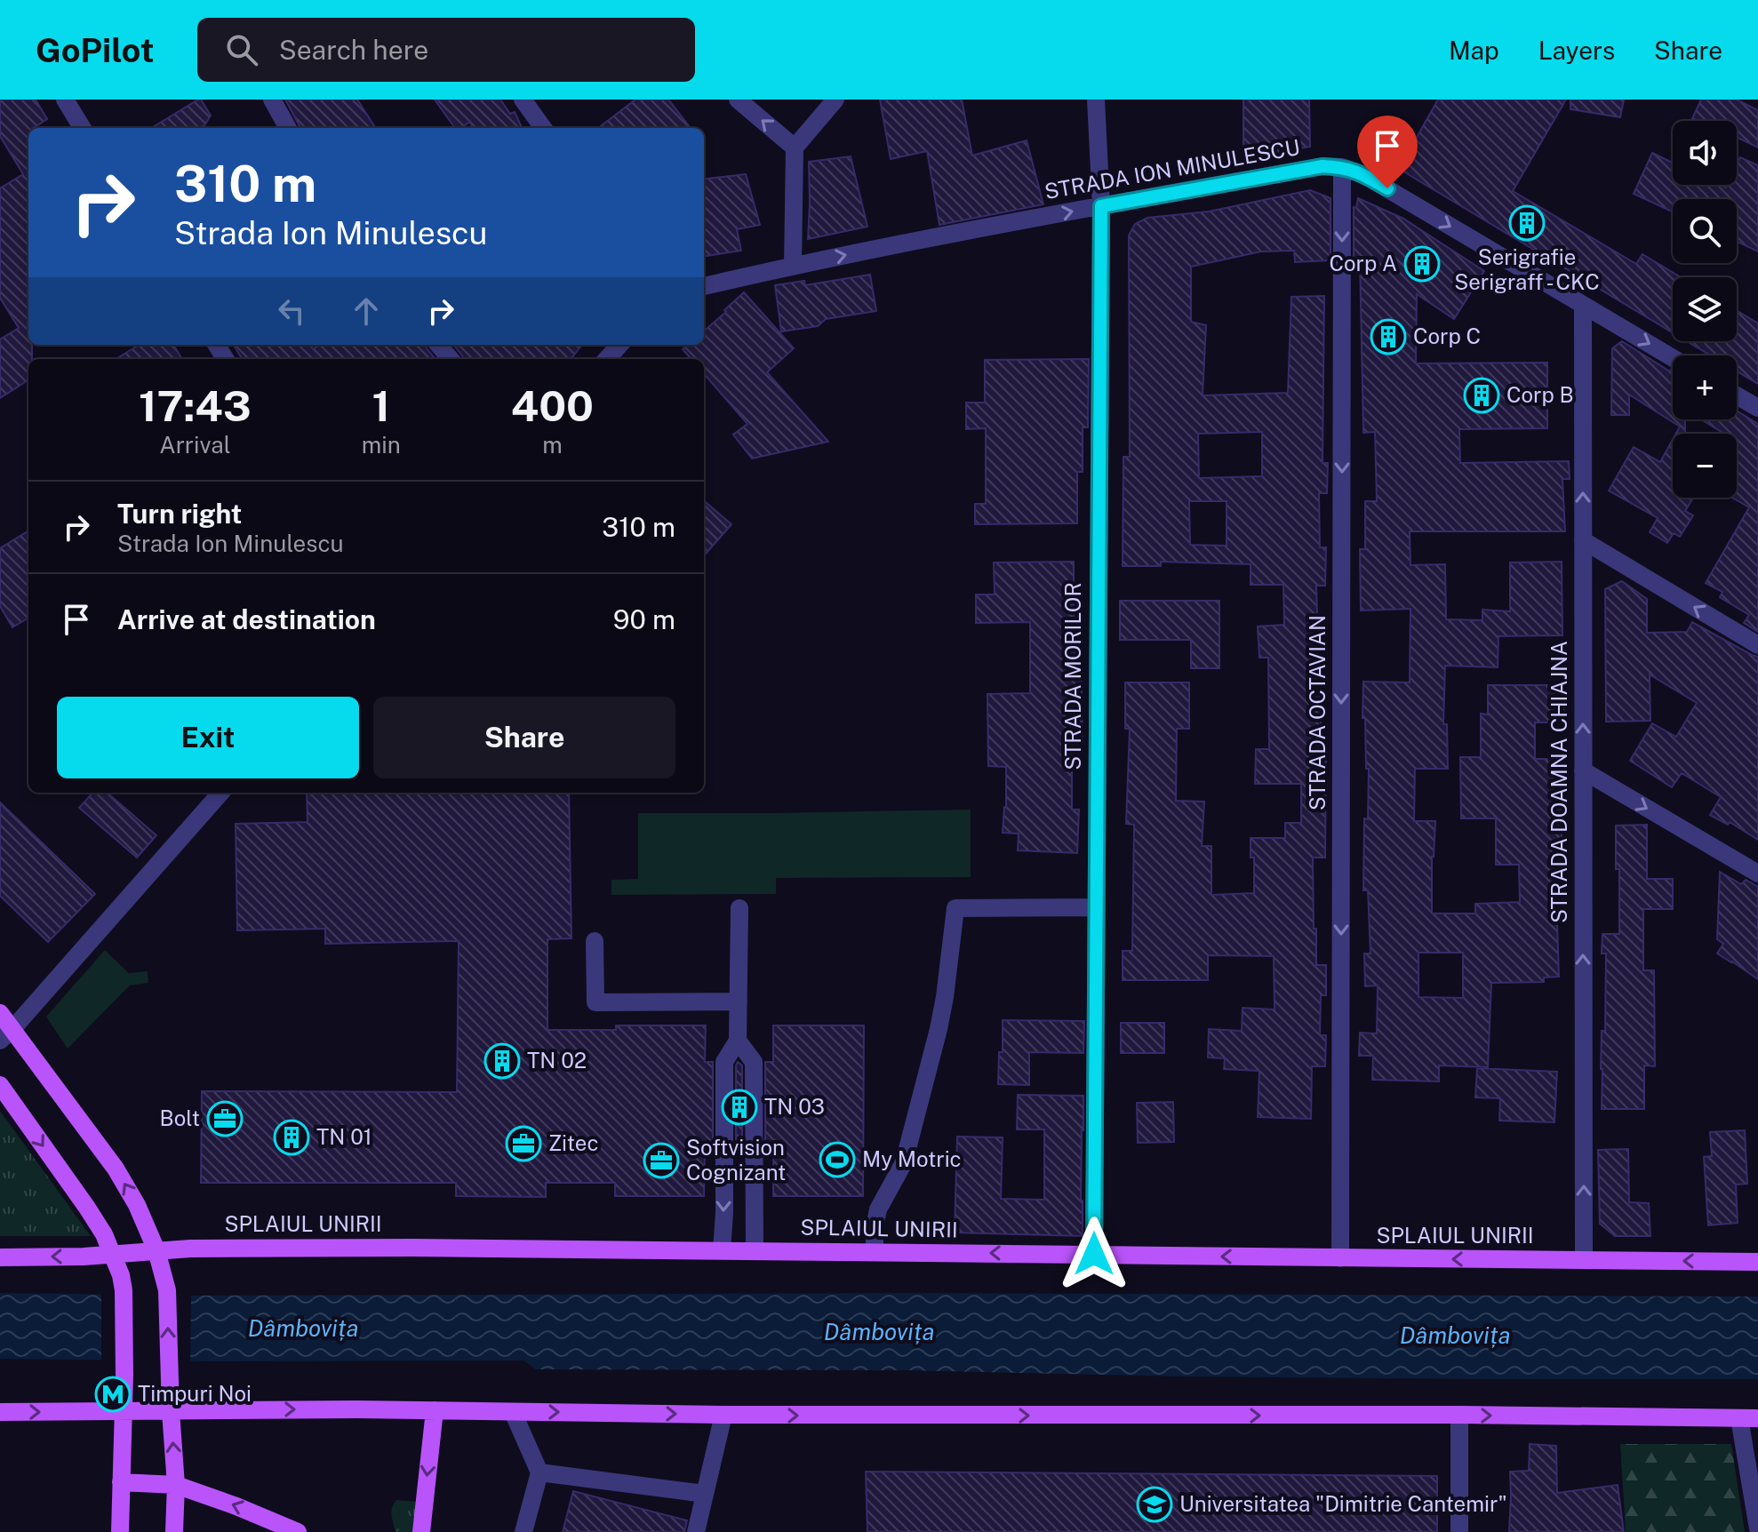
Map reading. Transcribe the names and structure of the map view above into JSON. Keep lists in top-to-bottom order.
{
  "streets": {
    "main road": ["SPLAIUL UNIRII"],
    "street": [
      "STRADA ION MINULESCU",
      "STRADA MORILOR",
      "STRADA OCTAVIAN",
      "STRADA DOAMNA CHIAJNA"
    ]
  },
  "crossings": [
    ["STRADA ION MINULESCU", "STRADA MORILOR"],
    ["STRADA ION MINULESCU", "STRADA OCTAVIAN"],
    ["STRADA ION MINULESCU", "STRADA DOAMNA CHIAJNA"],
    ["STRADA MORILOR", "SPLAIUL UNIRII"],
    ["STRADA OCTAVIAN", "SPLAIUL UNIRII"],
    ["STRADA DOAMNA CHIAJNA", "SPLAIUL UNIRII"]
  ],
  "one_way": ["STRADA ION MINULESCU", "STRADA OCTAVIAN", "STRADA DOAMNA CHIAJNA"],
  "water": ["Dâmbovița"],
  "places": {
    "building": [
      "Serigrafie Serigraff - CKC",
      "Corp A",
      "Corp C",
      "Corp B",
      "TN 02",
      "TN 03",
      "TN 01"
    ],
    "office": ["Bolt", "Zitec", "Softvision Cognizant"],
    "sports": ["My Motric"],
    "metro station": ["Timpuri Noi"],
    "school or university": ["Universitatea \"Dimitrie Cantemir\""]
  },
  "page": {
    "header": "GoPilot",
    "search": "Search here",
    "nav": ["Map", "Layers", "Share"],
    "map_buttons": ["+", "−"],
    "turn": ["310 m", "Strada Ion Minulescu"],
    "eta": [
      "17:43",
      "Arrival",
      "1",
      "min",
      "400",
      "m"
    ],
    "list": [
      {
        "name": "Turn right",
        "note": "Strada Ion Minulescu",
        "value": "310 m"
      },
      {
        "name": "Arrive at destination",
        "value": "90 m"
      }
    ],
    "buttons": ["Exit", "Share"]
  }
}
